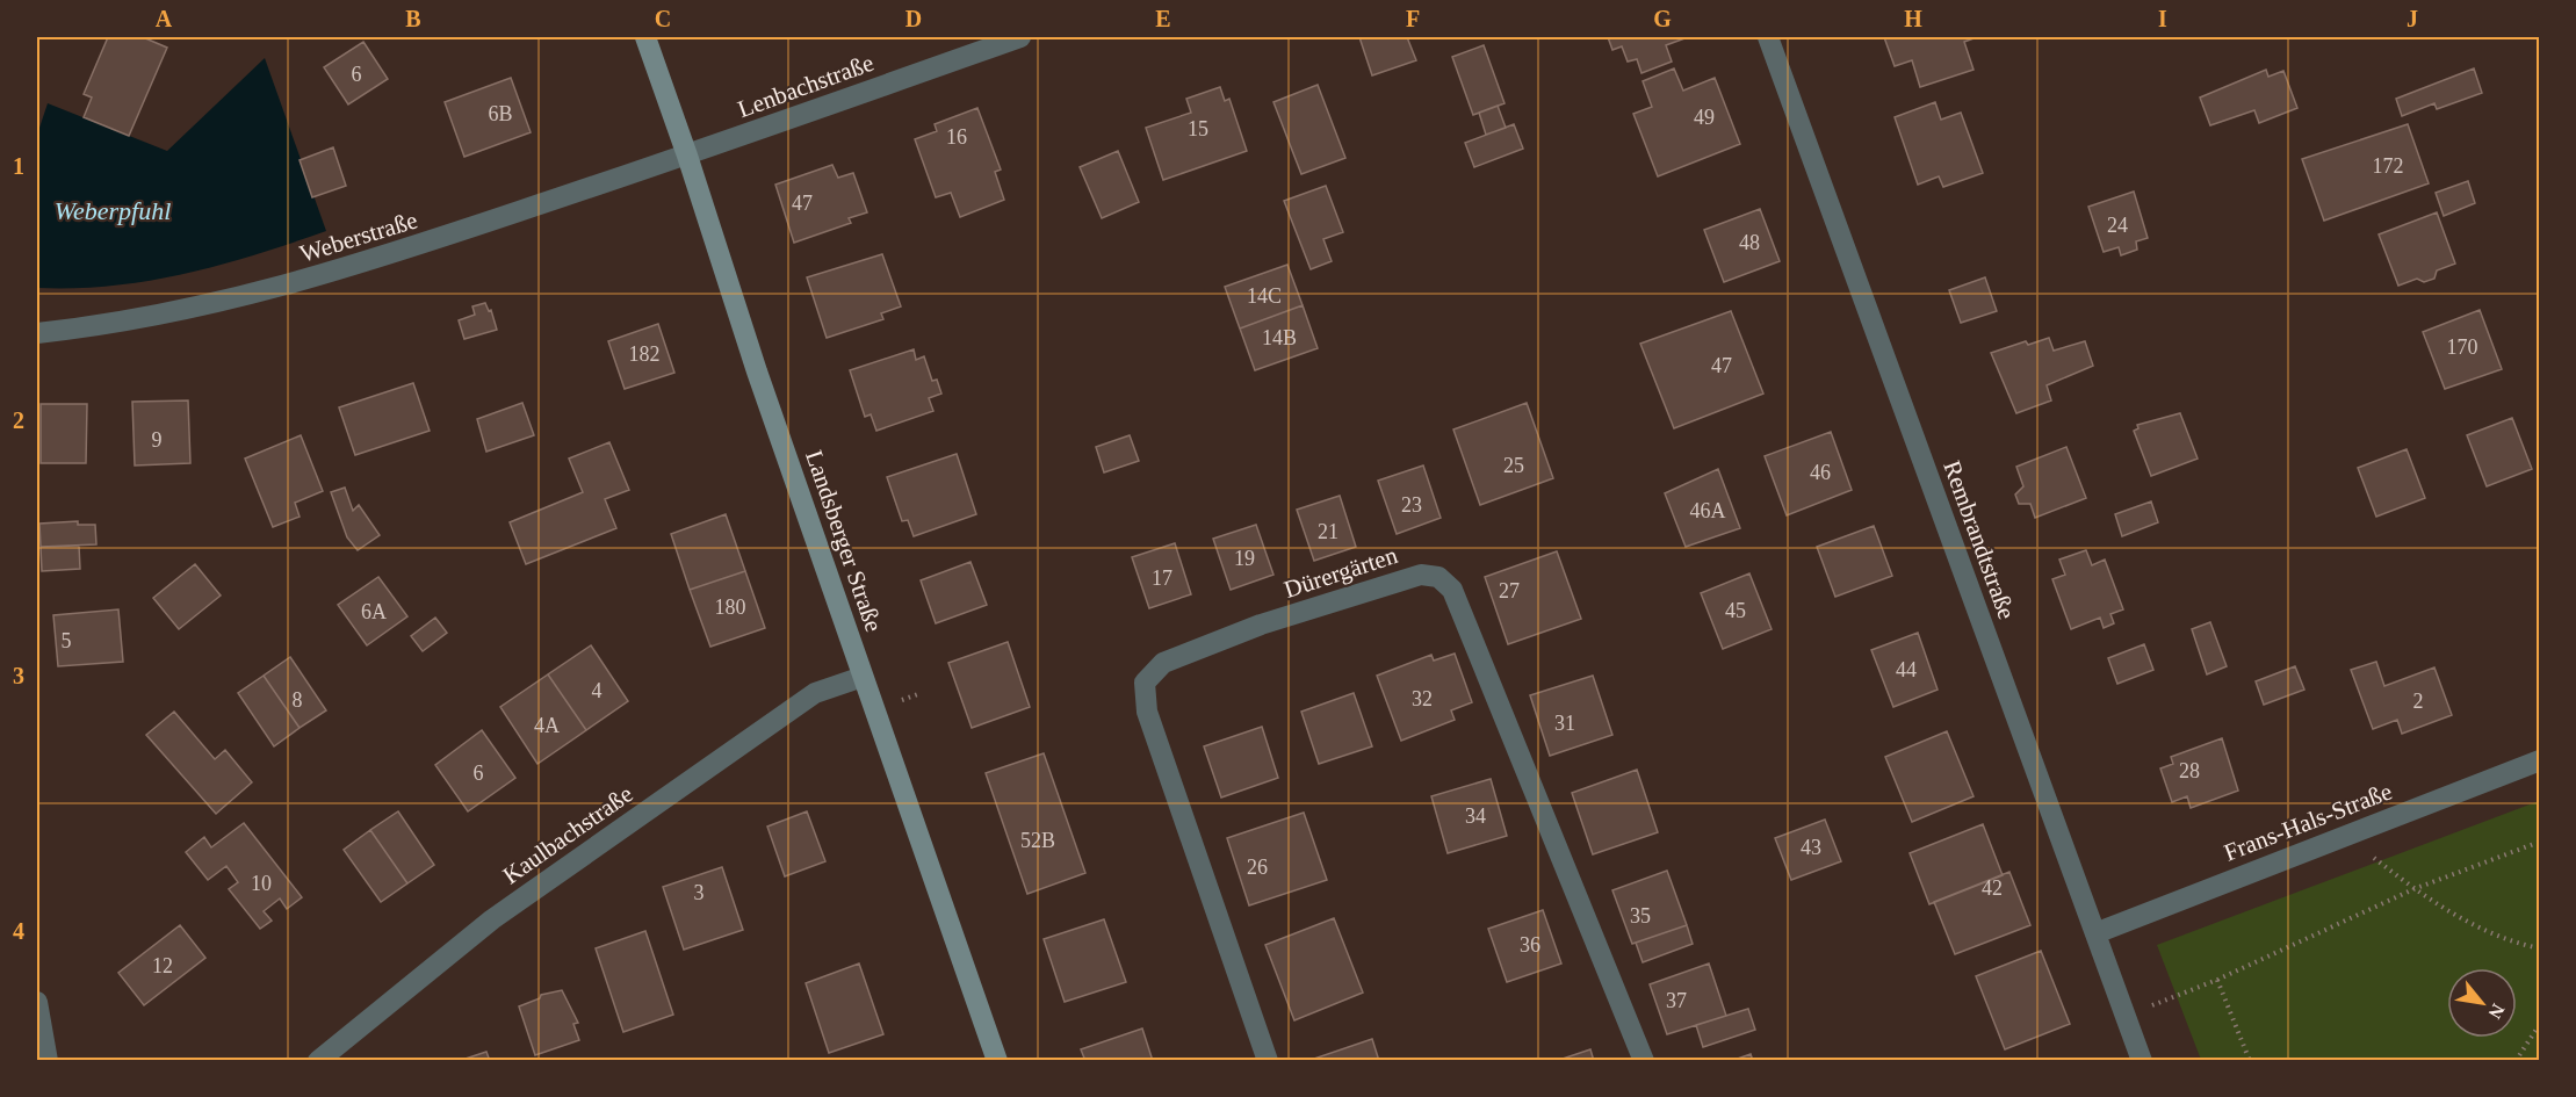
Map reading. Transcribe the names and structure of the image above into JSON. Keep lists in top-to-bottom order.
{
  "streets": {
    "street": [
      "Lenbachstraße",
      "Weberstraße",
      "Rembrandtstraße",
      "Landsberger Straße",
      "Dürergärten",
      "Frans-Hals-Straße",
      "Kaulbachstraße"
    ]
  },
  "crossings": [
    ["Lenbachstraße", "Weberstraße"],
    ["Lenbachstraße", "Landsberger Straße"],
    ["Weberstraße", "Landsberger Straße"],
    ["Rembrandtstraße", "Frans-Hals-Straße"],
    ["Landsberger Straße", "Kaulbachstraße"]
  ],
  "water": ["Weberpfuhl"],
  "house_numbers": [
    "6",
    "6B",
    "49",
    "15",
    "16",
    "172",
    "47",
    "24",
    "48",
    "14C",
    "14B",
    "170",
    "182",
    "47",
    "9",
    "25",
    "46",
    "23",
    "46A",
    "21",
    "19",
    "17",
    "27",
    "180",
    "45",
    "6A",
    "5",
    "44",
    "4",
    "32",
    "8",
    "2",
    "31",
    "4A",
    "28",
    "6",
    "34",
    "52B",
    "43",
    "26",
    "10",
    "42",
    "3",
    "35",
    "36",
    "12",
    "37"
  ],
  "north": "bottom right",
  "grid": {
    "columns": [
      "A",
      "B",
      "C",
      "D",
      "E",
      "F",
      "G",
      "H",
      "I",
      "J"
    ],
    "rows": [
      "1",
      "2",
      "3",
      "4"
    ]
  }
}
